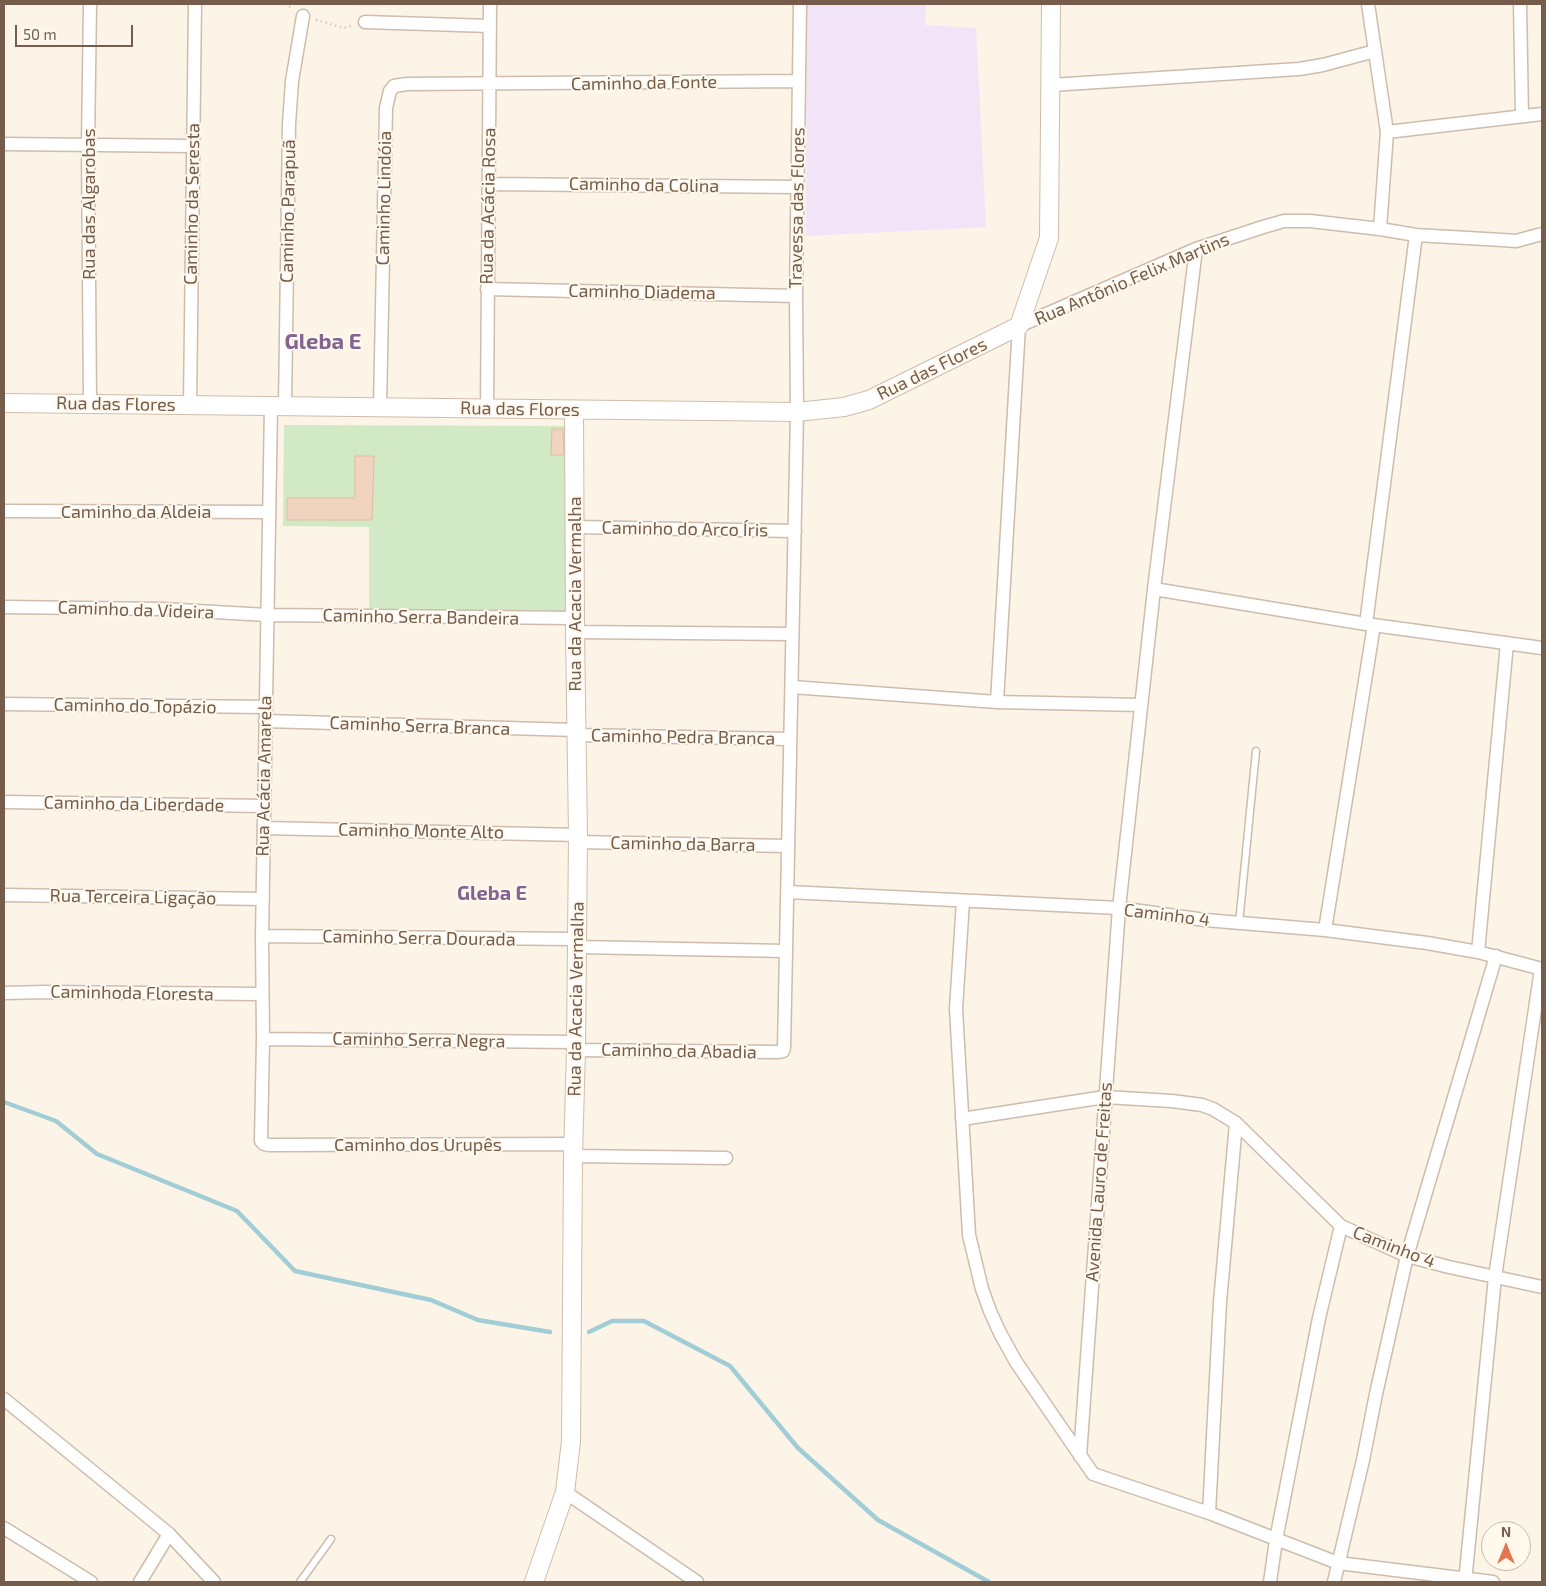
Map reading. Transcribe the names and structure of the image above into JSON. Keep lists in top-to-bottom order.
{
  "streets": {
    "street": [
      "Caminho da Fonte",
      "Caminho da Colina",
      "Caminho Lindóia",
      "Rua das Algarobas",
      "Caminho da Seresta",
      "Rua da Acácia Rosa",
      "Travessa das Flores",
      "Caminho Parapuã",
      "Rua Antônio Felix Martins",
      "Caminho Diadema",
      "Rua das Flores",
      "Caminho da Aldeia",
      "Caminho do Arco Íris",
      "Rua da Acacia Vermalha",
      "Caminho da Videira",
      "Caminho Serra Bandeira",
      "Caminho do Topázio",
      "Caminho Serra Branca",
      "Caminho Pedra Branca",
      "Rua Acácia Amarela",
      "Caminho da Liberdade",
      "Caminho Monte Alto",
      "Caminho da Barra",
      "Rua Terceira Ligação",
      "Caminho 4",
      "Caminho Serra Dourada",
      "Caminhoda Floresta",
      "Caminho Serra Negra",
      "Caminho da Abadia",
      "Caminho dos Urupês",
      "Avenida Lauro de Freitas"
    ]
  },
  "crossings": [
    ["Caminho da Fonte", "Caminho Lindóia"],
    ["Caminho da Fonte", "Rua da Acácia Rosa"],
    ["Caminho da Fonte", "Travessa das Flores"],
    ["Caminho da Colina", "Rua da Acácia Rosa"],
    ["Caminho da Colina", "Travessa das Flores"],
    ["Caminho Lindóia", "Rua da Acácia Rosa"],
    ["Caminho Lindóia", "Rua das Flores"],
    ["Rua das Algarobas", "Rua das Flores"],
    ["Caminho da Seresta", "Rua das Flores"],
    ["Rua da Acácia Rosa", "Caminho Diadema"],
    ["Rua da Acácia Rosa", "Rua das Flores"],
    ["Travessa das Flores", "Caminho Diadema"],
    ["Travessa das Flores", "Rua das Flores"],
    ["Travessa das Flores", "Caminho do Arco Íris"],
    ["Travessa das Flores", "Caminho Serra Bandeira"],
    ["Travessa das Flores", "Caminho Pedra Branca"],
    ["Travessa das Flores", "Caminho da Barra"],
    ["Travessa das Flores", "Caminho 4"],
    ["Travessa das Flores", "Caminho Serra Dourada"],
    ["Travessa das Flores", "Caminho da Abadia"],
    ["Caminho Parapuã", "Rua das Flores"],
    ["Caminho Parapuã", "Rua Acácia Amarela"],
    ["Rua Antônio Felix Martins", "Rua das Flores"],
    ["Rua Antônio Felix Martins", "Avenida Lauro de Freitas"],
    ["Rua das Flores", "Rua da Acacia Vermalha"],
    ["Rua das Flores", "Rua Acácia Amarela"],
    ["Caminho da Aldeia", "Rua Acácia Amarela"],
    ["Caminho do Arco Íris", "Rua da Acacia Vermalha"],
    ["Rua da Acacia Vermalha", "Caminho Serra Bandeira"],
    ["Rua da Acacia Vermalha", "Caminho Serra Branca"],
    ["Rua da Acacia Vermalha", "Caminho Pedra Branca"],
    ["Rua da Acacia Vermalha", "Caminho Monte Alto"],
    ["Rua da Acacia Vermalha", "Caminho da Barra"],
    ["Rua da Acacia Vermalha", "Caminho Serra Dourada"],
    ["Rua da Acacia Vermalha", "Caminho Serra Negra"],
    ["Rua da Acacia Vermalha", "Caminho da Abadia"],
    ["Rua da Acacia Vermalha", "Caminho dos Urupês"],
    ["Caminho da Videira", "Caminho Serra Bandeira"],
    ["Caminho da Videira", "Rua Acácia Amarela"],
    ["Caminho Serra Bandeira", "Rua Acácia Amarela"],
    ["Caminho do Topázio", "Rua Acácia Amarela"],
    ["Caminho Serra Branca", "Caminho Pedra Branca"],
    ["Caminho Serra Branca", "Rua Acácia Amarela"],
    ["Rua Acácia Amarela", "Caminho da Liberdade"],
    ["Rua Acácia Amarela", "Caminho Monte Alto"],
    ["Rua Acácia Amarela", "Rua Terceira Ligação"],
    ["Rua Acácia Amarela", "Caminho Serra Dourada"],
    ["Rua Acácia Amarela", "Caminhoda Floresta"],
    ["Rua Acácia Amarela", "Caminho Serra Negra"],
    ["Rua Acácia Amarela", "Caminho dos Urupês"],
    ["Caminho Monte Alto", "Caminho da Barra"],
    ["Caminho 4", "Avenida Lauro de Freitas"],
    ["Caminho Serra Negra", "Caminho da Abadia"]
  ],
  "districts": ["Gleba E", "Gleba E"],
  "scale_bar": "50 m",
  "north": "top"
}
